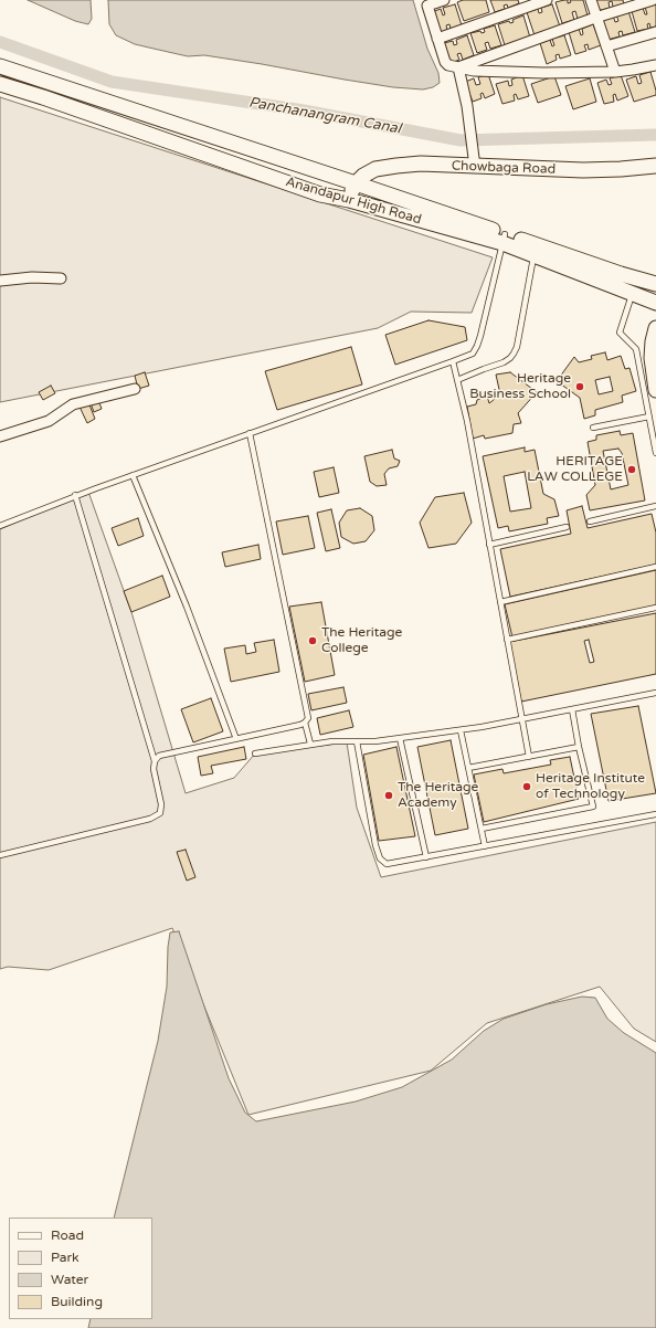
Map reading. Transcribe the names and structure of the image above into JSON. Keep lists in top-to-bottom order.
{
  "streets": {
    "main road": ["Chowbaga Road", "Anandapur High Road"]
  },
  "crossings": [
    ["Chowbaga Road", "Anandapur High Road"]
  ],
  "water": ["Panchanangram Canal"],
  "places": [
    "Heritage Business School",
    "HERITAGE LAW COLLEGE",
    "The Heritage College",
    "Heritage Institute of Technology",
    "The Heritage Academy"
  ],
  "legend": [
    "Road",
    "Park",
    "Water",
    "Building"
  ]
}
